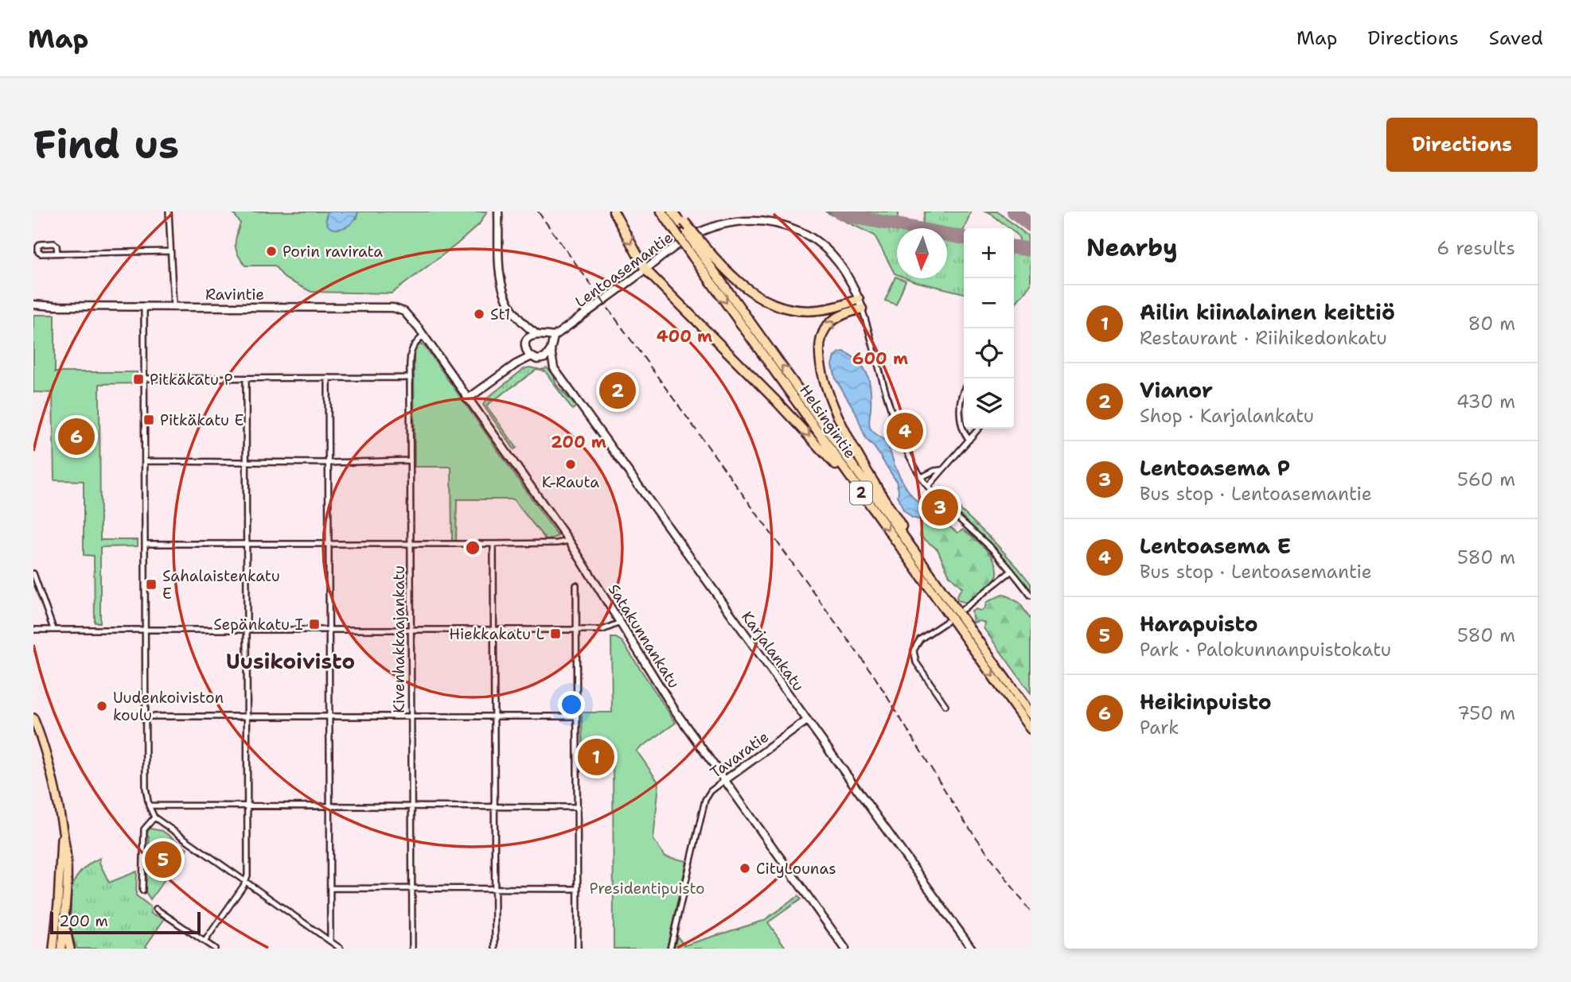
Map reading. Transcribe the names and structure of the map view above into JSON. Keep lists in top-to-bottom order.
{
  "streets": {
    "highway": ["Helsingintie", "2"],
    "main road": [
      "Lentoasemantie",
      "Ravintie",
      "Satakunnankatu",
      "Karjalankatu",
      "Tavaratie"
    ],
    "street": ["Kivenhakkaajankatu"]
  },
  "crossings": [
    ["Ravintie", "Satakunnankatu"],
    ["Ravintie", "Kivenhakkaajankatu"],
    ["Satakunnankatu", "Kivenhakkaajankatu"],
    ["Satakunnankatu", "Tavaratie"],
    ["Karjalankatu", "Tavaratie"]
  ],
  "districts": ["Uusikoivisto"],
  "parks": ["Presidentipuisto"],
  "places": {
    "other": [
      "Porin ravirata",
      "St1",
      "K-Rauta",
      "Uudenkoiviston koulu",
      "CityLounas"
    ],
    "transit": [
      "Pitkäkatu P",
      "Pitkäkatu E",
      "Sahalaistenkatu E",
      "Sepänkatu I",
      "Hiekkakatu L"
    ]
  },
  "scale_bar": "200 m",
  "north": "bottom",
  "page": {
    "header": "Map",
    "nav": ["Map", "Directions", "Saved"],
    "buttons": "Directions",
    "title": "Find us",
    "heading": ["Nearby", "6 results"],
    "map_buttons": ["+", "−"],
    "list": [
      {
        "mark": "1",
        "name": "Ailin kiinalainen keittiö",
        "note": "Restaurant · Riihikedonkatu",
        "value": "80 m"
      },
      {
        "mark": "2",
        "name": "Vianor",
        "note": "Shop · Karjalankatu",
        "value": "430 m"
      },
      {
        "mark": "3",
        "name": "Lentoasema P",
        "note": "Bus stop · Lentoasemantie",
        "value": "560 m"
      },
      {
        "mark": "4",
        "name": "Lentoasema E",
        "note": "Bus stop · Lentoasemantie",
        "value": "580 m"
      },
      {
        "mark": "5",
        "name": "Harapuisto",
        "note": "Park · Palokunnanpuistokatu",
        "value": "580 m"
      },
      {
        "mark": "6",
        "name": "Heikinpuisto",
        "note": "Park",
        "value": "750 m"
      }
    ],
    "pins": [
      "2",
      "4",
      "6",
      "3",
      "1",
      "5"
    ],
    "scale": "200 m"
  },
  "rings": ["400 m", "600 m", "200 m"]
}
